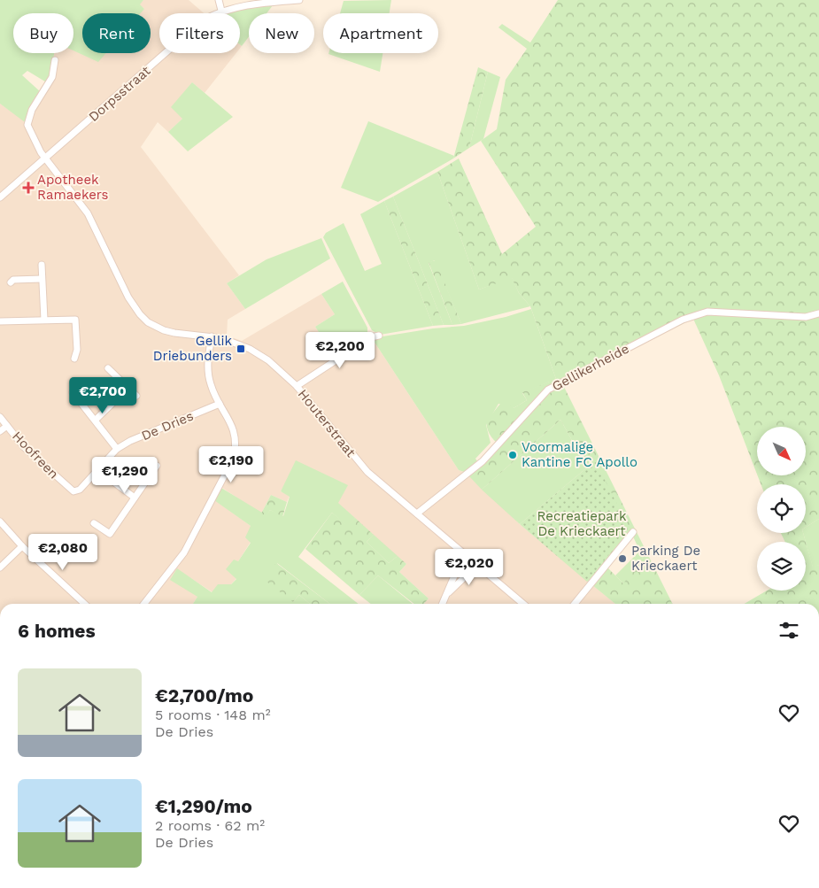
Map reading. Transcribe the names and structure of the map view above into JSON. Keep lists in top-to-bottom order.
{
  "streets": {
    "street": [
      "Dorpsstraat",
      "Gellikerheide",
      "Houterstraat",
      "De Dries",
      "Hoofreen"
    ]
  },
  "crossings": [
    ["Dorpsstraat", "Houterstraat"],
    ["Gellikerheide", "Houterstraat"],
    ["De Dries", "Hoofreen"]
  ],
  "parks": ["Recreatiepark De Krieckaert"],
  "places": {
    "health": ["Apotheek Ramaekers"],
    "transit": ["Gellik Driebunders"],
    "other": ["Voormalige Kantine FC Apollo", "Parking De Krieckaert"]
  },
  "north": "bottom right",
  "page": {
    "chip": [
      "Buy",
      "Rent",
      "Filters",
      "New",
      "Apartment"
    ],
    "price": [
      "€2,200",
      "€2,700",
      "€2,190",
      "€1,290",
      "€2,080",
      "€2,020"
    ],
    "heading": "6 homes",
    "list": [
      {
        "name": "€2,700/mo",
        "note": "5 rooms · 148 m² · De Dries"
      },
      {
        "name": "€1,290/mo",
        "note": "2 rooms · 62 m² · De Dries"
      }
    ]
  }
}
